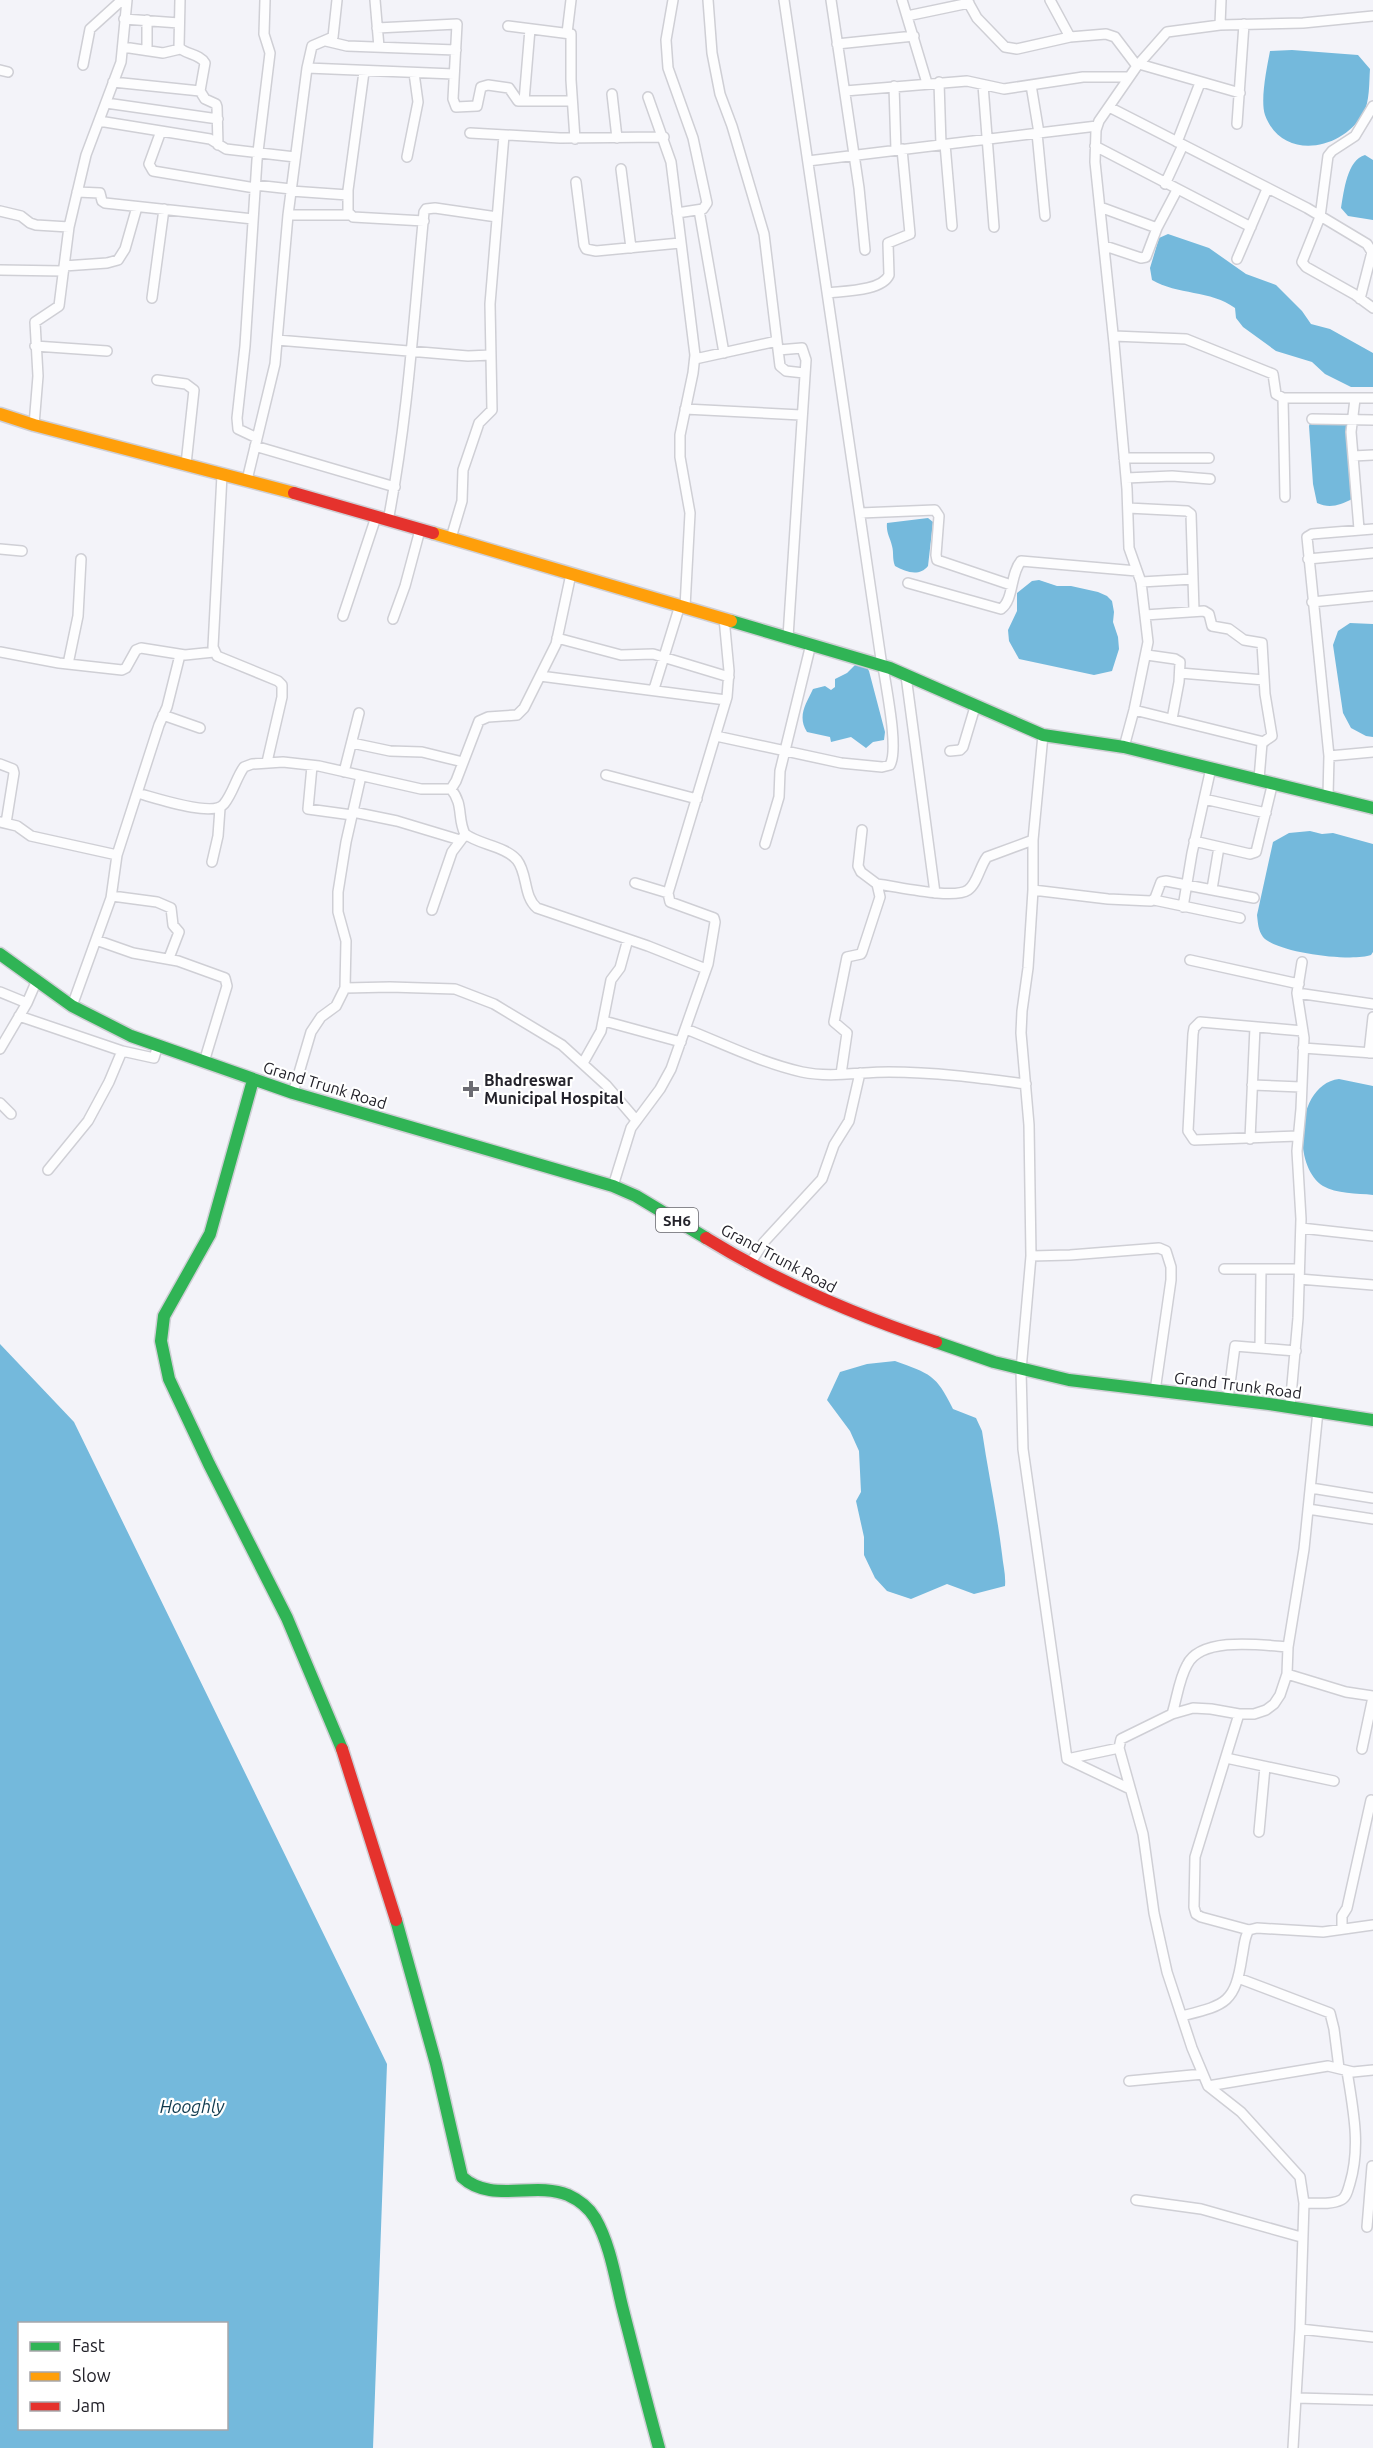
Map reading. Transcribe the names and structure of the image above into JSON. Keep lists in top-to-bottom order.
{
  "streets": {
    "street": ["Grand Trunk Road", "SH6"]
  },
  "water": ["Hooghly"],
  "places": {
    "health": ["Bhadreswar Municipal Hospital"]
  },
  "legend": ["Fast", "Slow", "Jam"]
}
